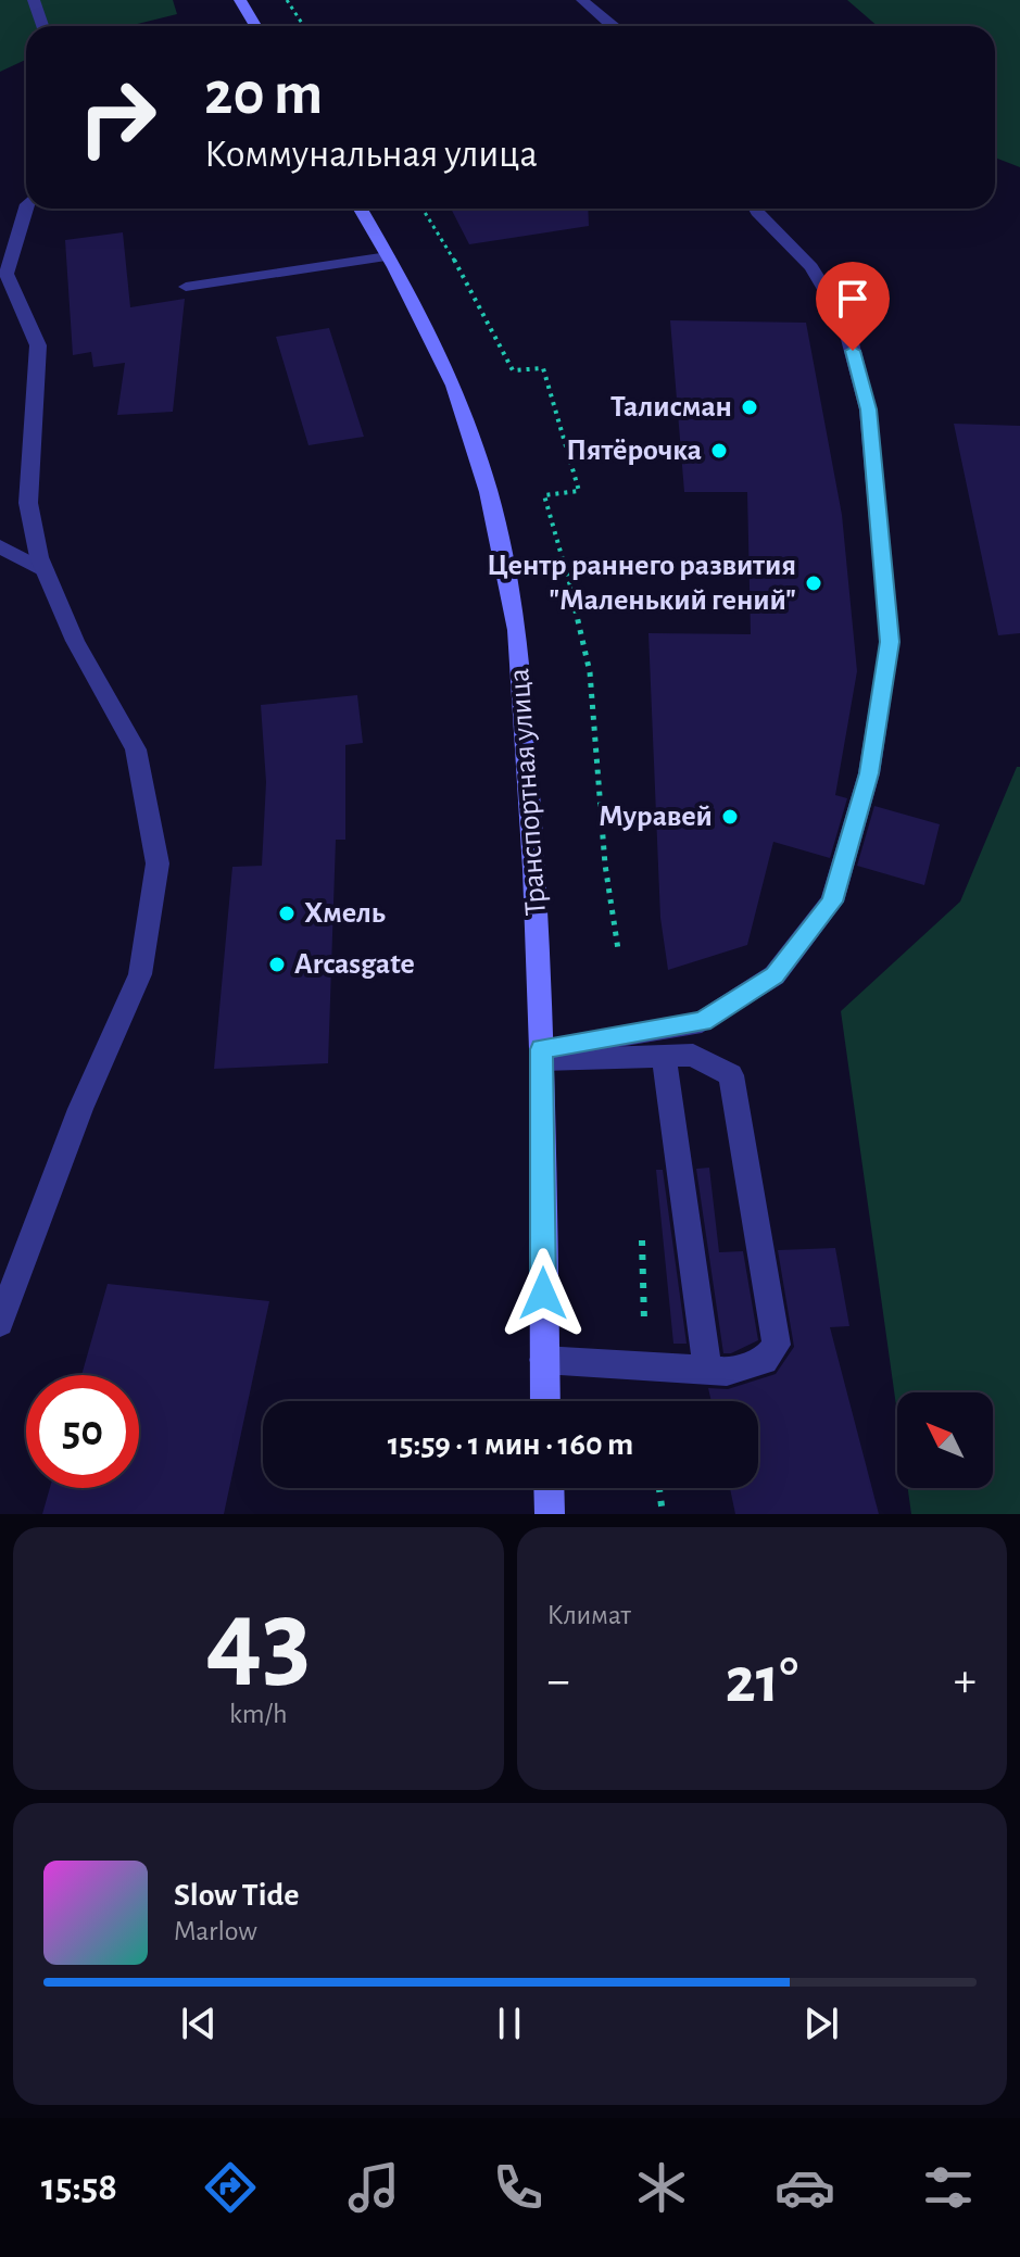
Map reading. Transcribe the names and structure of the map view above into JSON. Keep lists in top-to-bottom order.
{
  "streets": {
    "main road": ["Транспортная улица"]
  },
  "places": [
    "Талисман",
    "Пятёрочка",
    "Центр раннего развития \"Маленький гений\"",
    "Муравей",
    "Хмель",
    "Arcasgate"
  ],
  "north": "top left",
  "page": {
    "turn": ["20 m", "Коммунальная улица"],
    "limit": "50",
    "trip": "15:59 · 1 мин · 160 m",
    "tile": [
      ["43", "km/h"],
      "Климат"
    ],
    "heat": ["−", "21°", "+"],
    "song": ["Slow Tide", "Marlow"],
    "tabs": "15:58"
  }
}
